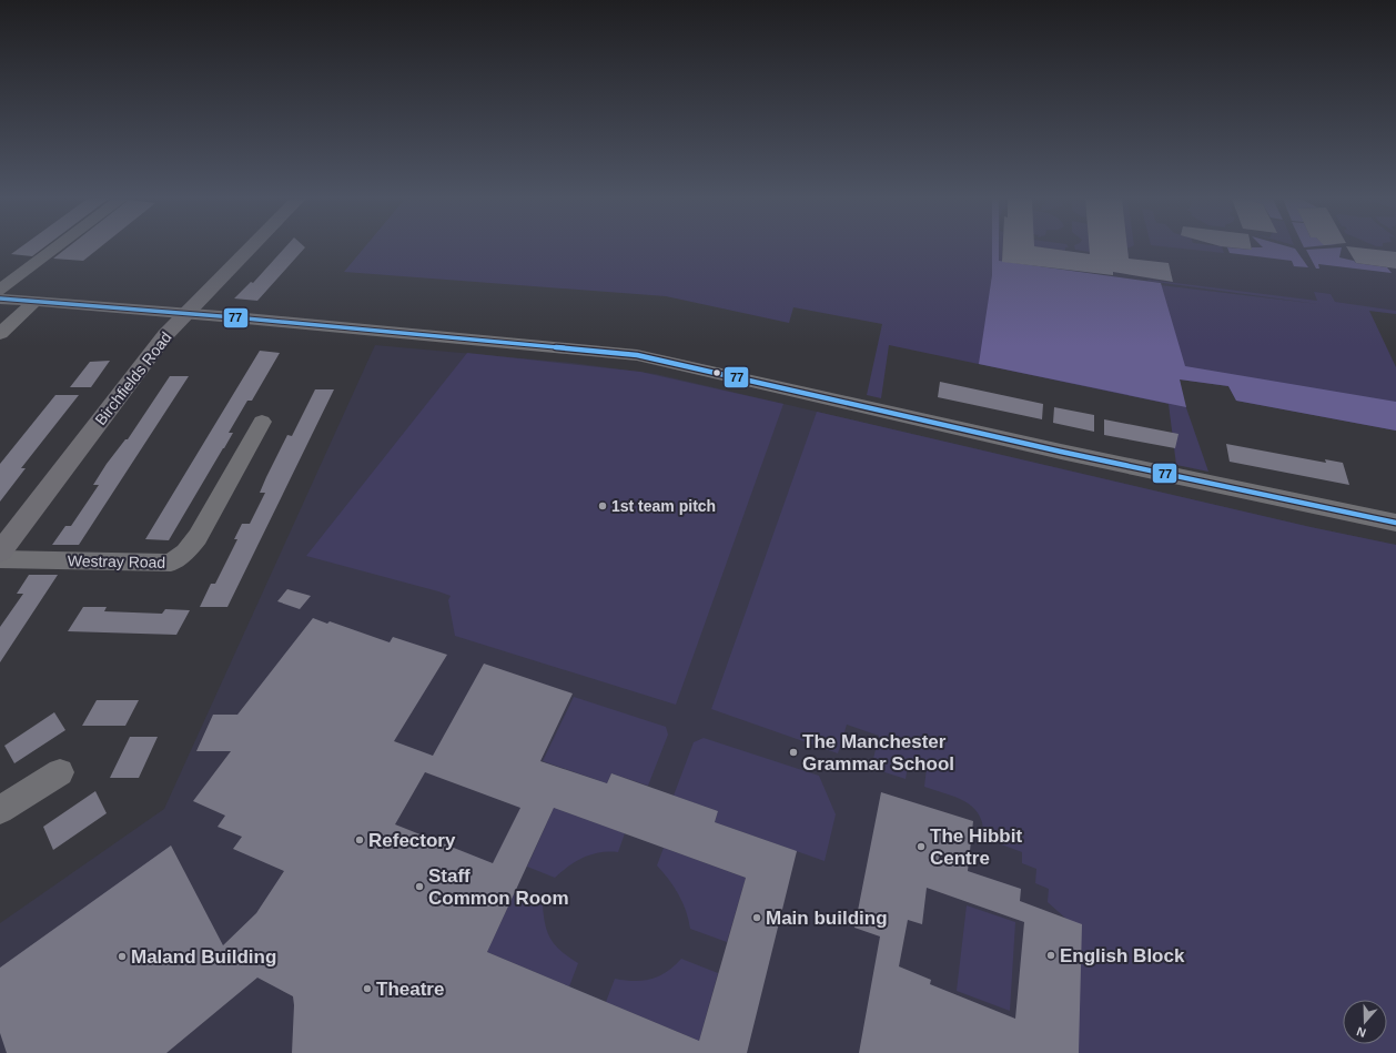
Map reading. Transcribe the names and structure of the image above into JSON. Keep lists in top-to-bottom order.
{
  "streets": {
    "highway": ["Birchfields Road"],
    "street": ["Westray Road"]
  },
  "places": [
    "1st team pitch",
    "The Manchester Grammar School",
    "Refectory",
    "The Hibbit Centre",
    "Staff Common Room",
    "Main building",
    "English Block",
    "Maland Building",
    "Theatre"
  ],
  "lines": ["transit line 77"],
  "north": "bottom"
}
